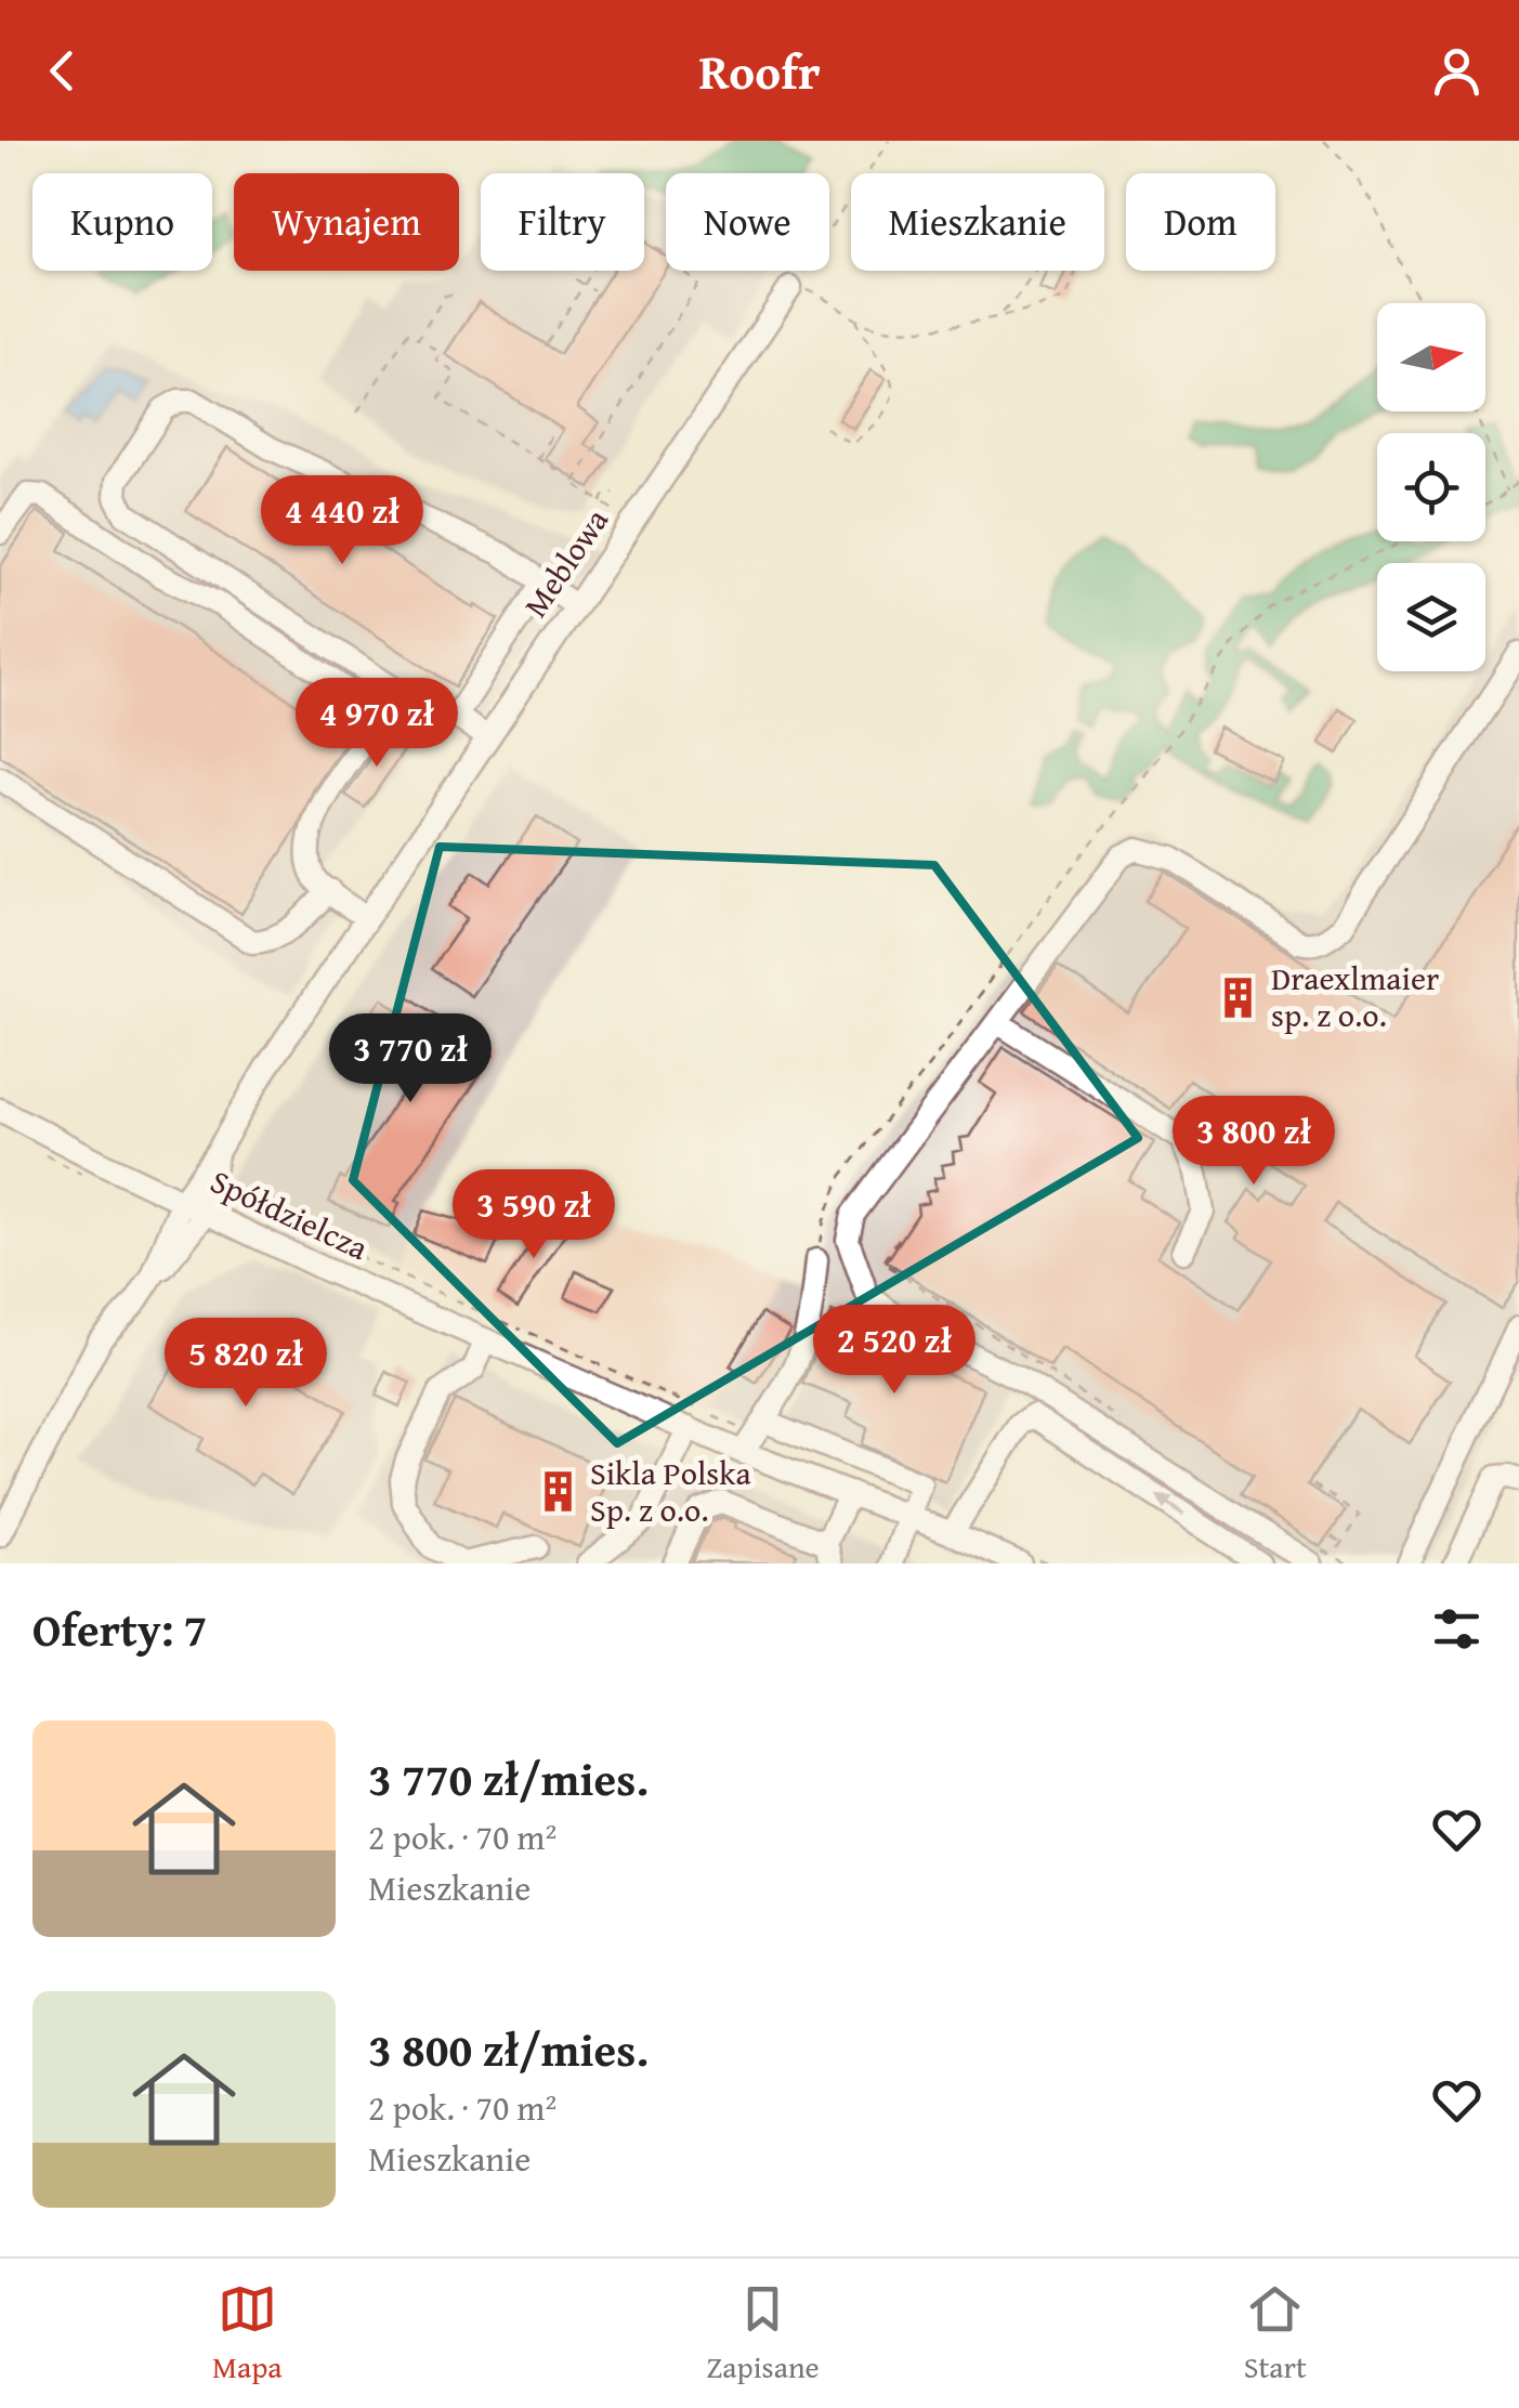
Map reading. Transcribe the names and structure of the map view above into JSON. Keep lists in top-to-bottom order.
{
  "streets": {
    "street": ["Meblowa", "Spółdzielcza"]
  },
  "crossings": [
    ["Meblowa", "Spółdzielcza"]
  ],
  "places": {
    "building": ["Draexlmaier sp. z o.o.", "Sikla Polska Sp. z o.o."]
  },
  "north": "right",
  "page": {
    "header": "Roofr",
    "chip": [
      "Kupno",
      "Wynajem",
      "Filtry",
      "Nowe",
      "Mieszkanie",
      "Dom"
    ],
    "price": [
      "4 440 zł",
      "4 970 zł",
      "3 770 zł",
      "3 800 zł",
      "3 590 zł",
      "2 520 zł",
      "5 820 zł"
    ],
    "heading": "Oferty: 7",
    "list": [
      {
        "name": "3 770 zł/mies.",
        "note": "2 pok. · 70 m² · Mieszkanie"
      },
      {
        "name": "3 800 zł/mies.",
        "note": "2 pok. · 70 m² · Mieszkanie"
      }
    ],
    "tabs": ["Mapa", "Zapisane", "Start"]
  }
}
